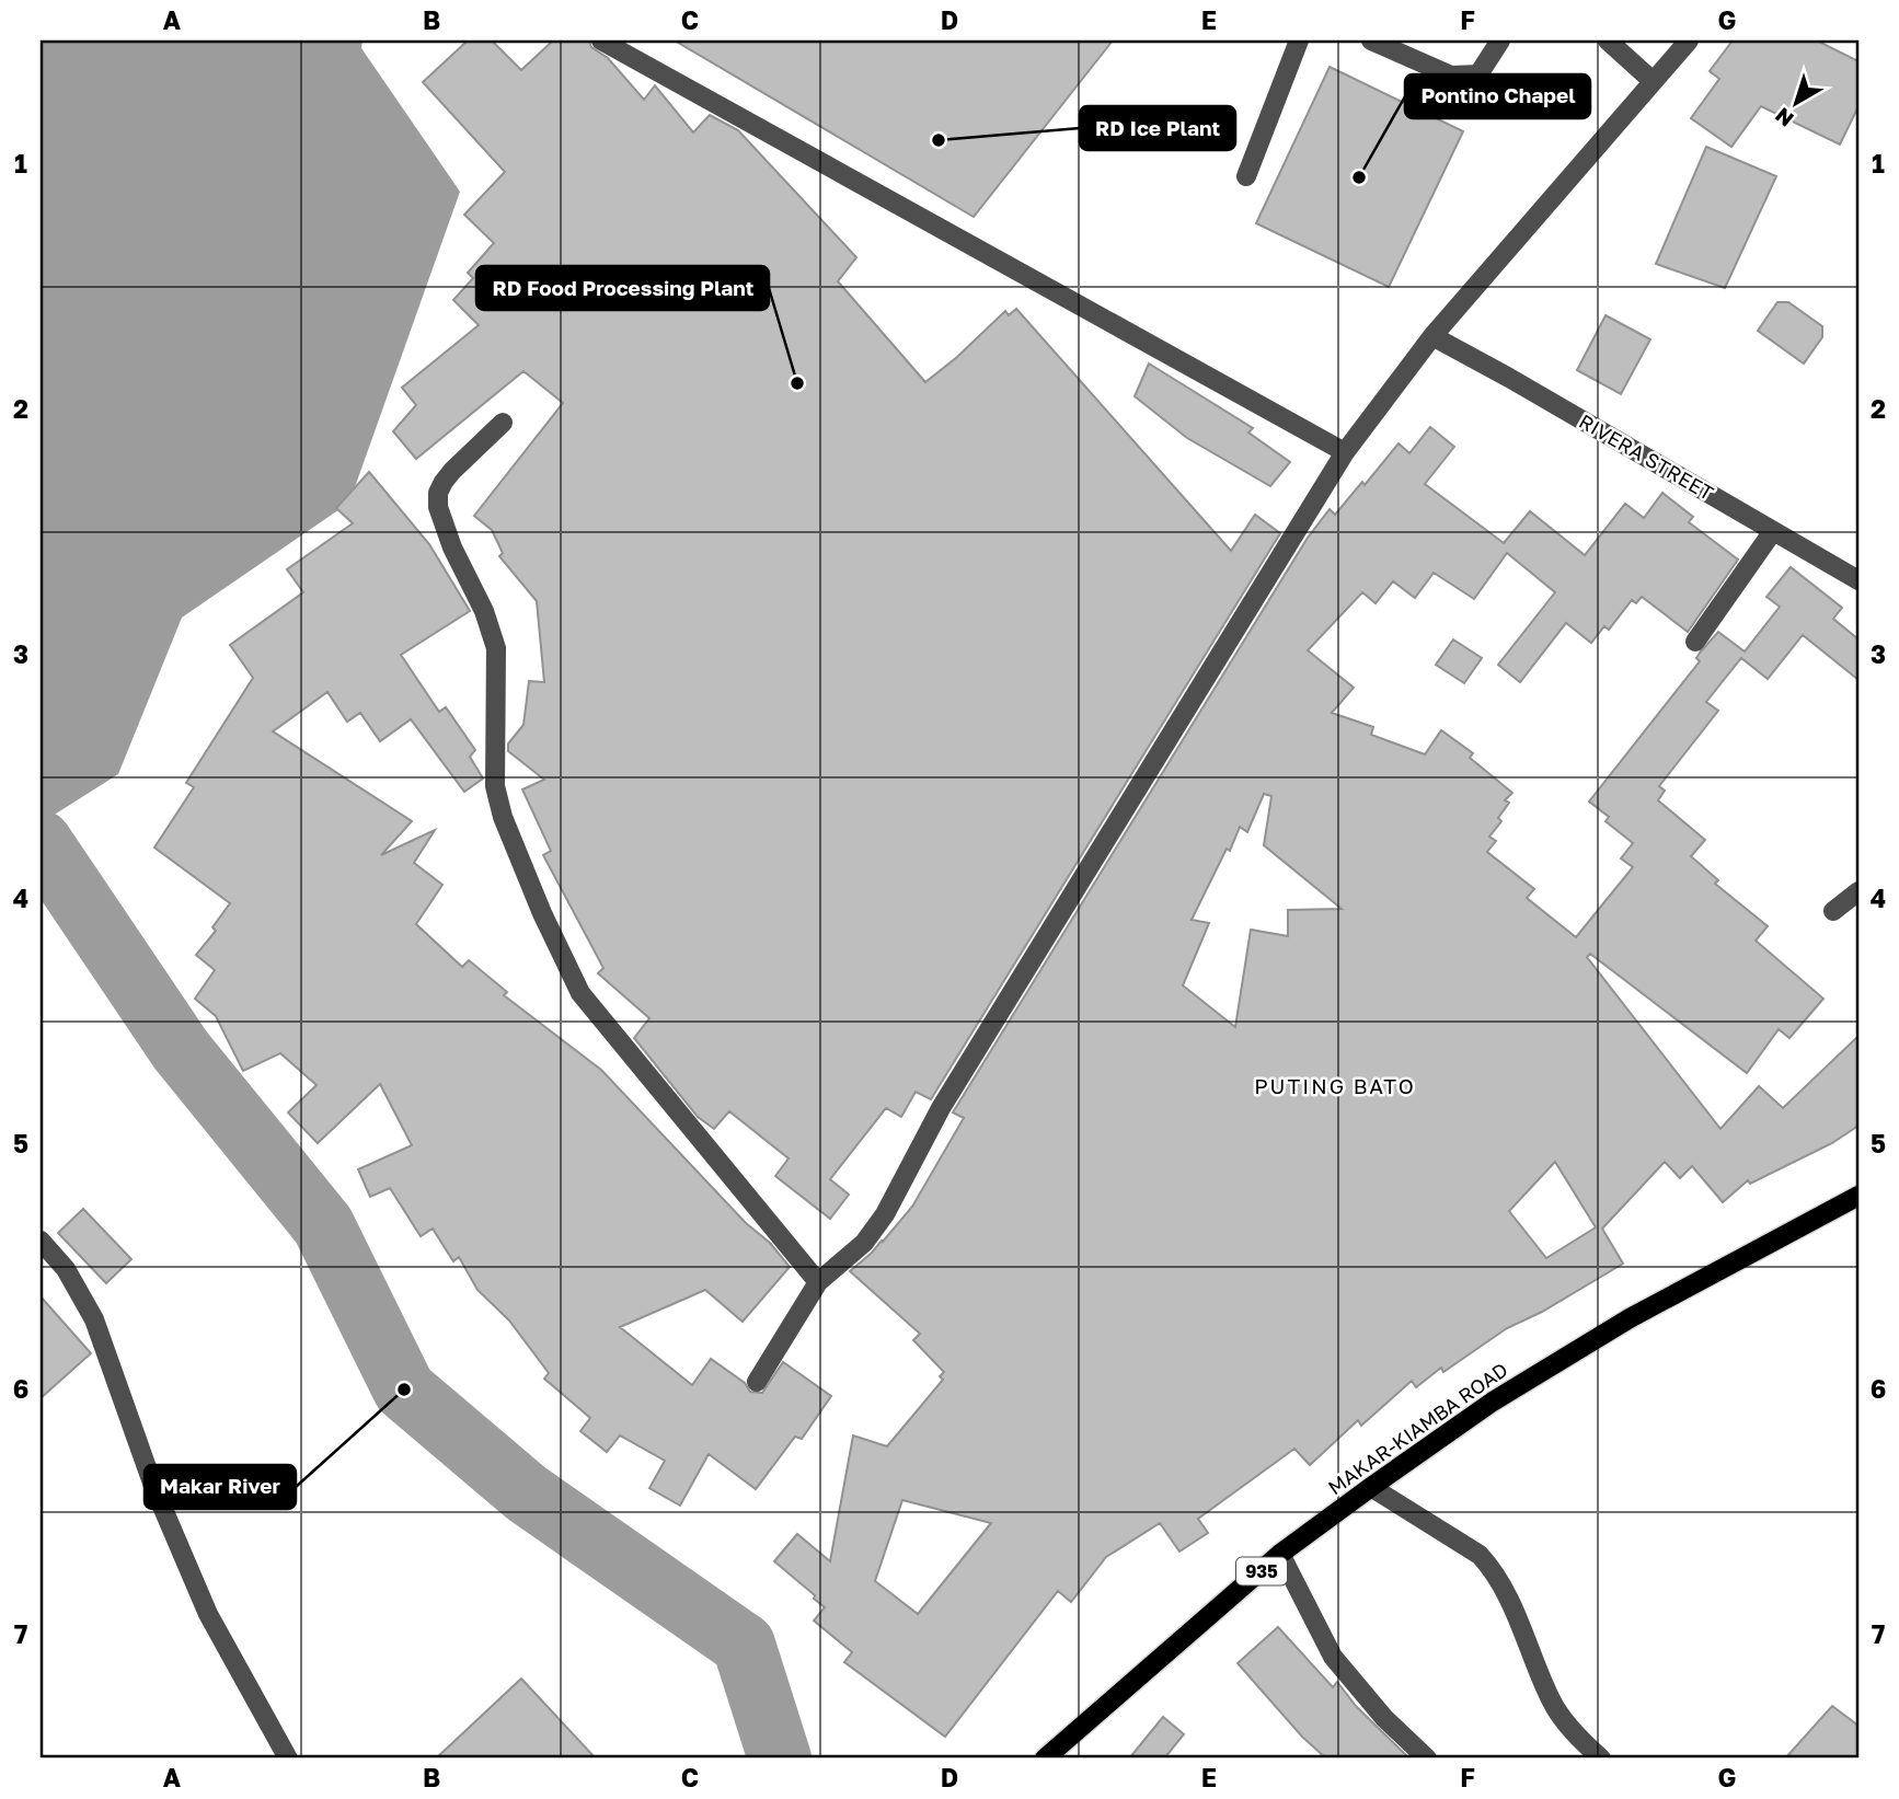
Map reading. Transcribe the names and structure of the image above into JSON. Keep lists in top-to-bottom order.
{
  "streets": {
    "main road": ["MAKAR-KIAMBA ROAD", "935"],
    "street": ["RIVERA STREET"]
  },
  "districts": ["PUTING BATO"],
  "places": [
    "RD Ice Plant",
    "Pontino Chapel",
    "RD Food Processing Plant",
    "Makar River"
  ],
  "north": "bottom left",
  "grid": {
    "columns": [
      "A",
      "B",
      "C",
      "D",
      "E",
      "F",
      "G"
    ],
    "rows": [
      "1",
      "2",
      "3",
      "4",
      "5",
      "6",
      "7"
    ]
  }
}
